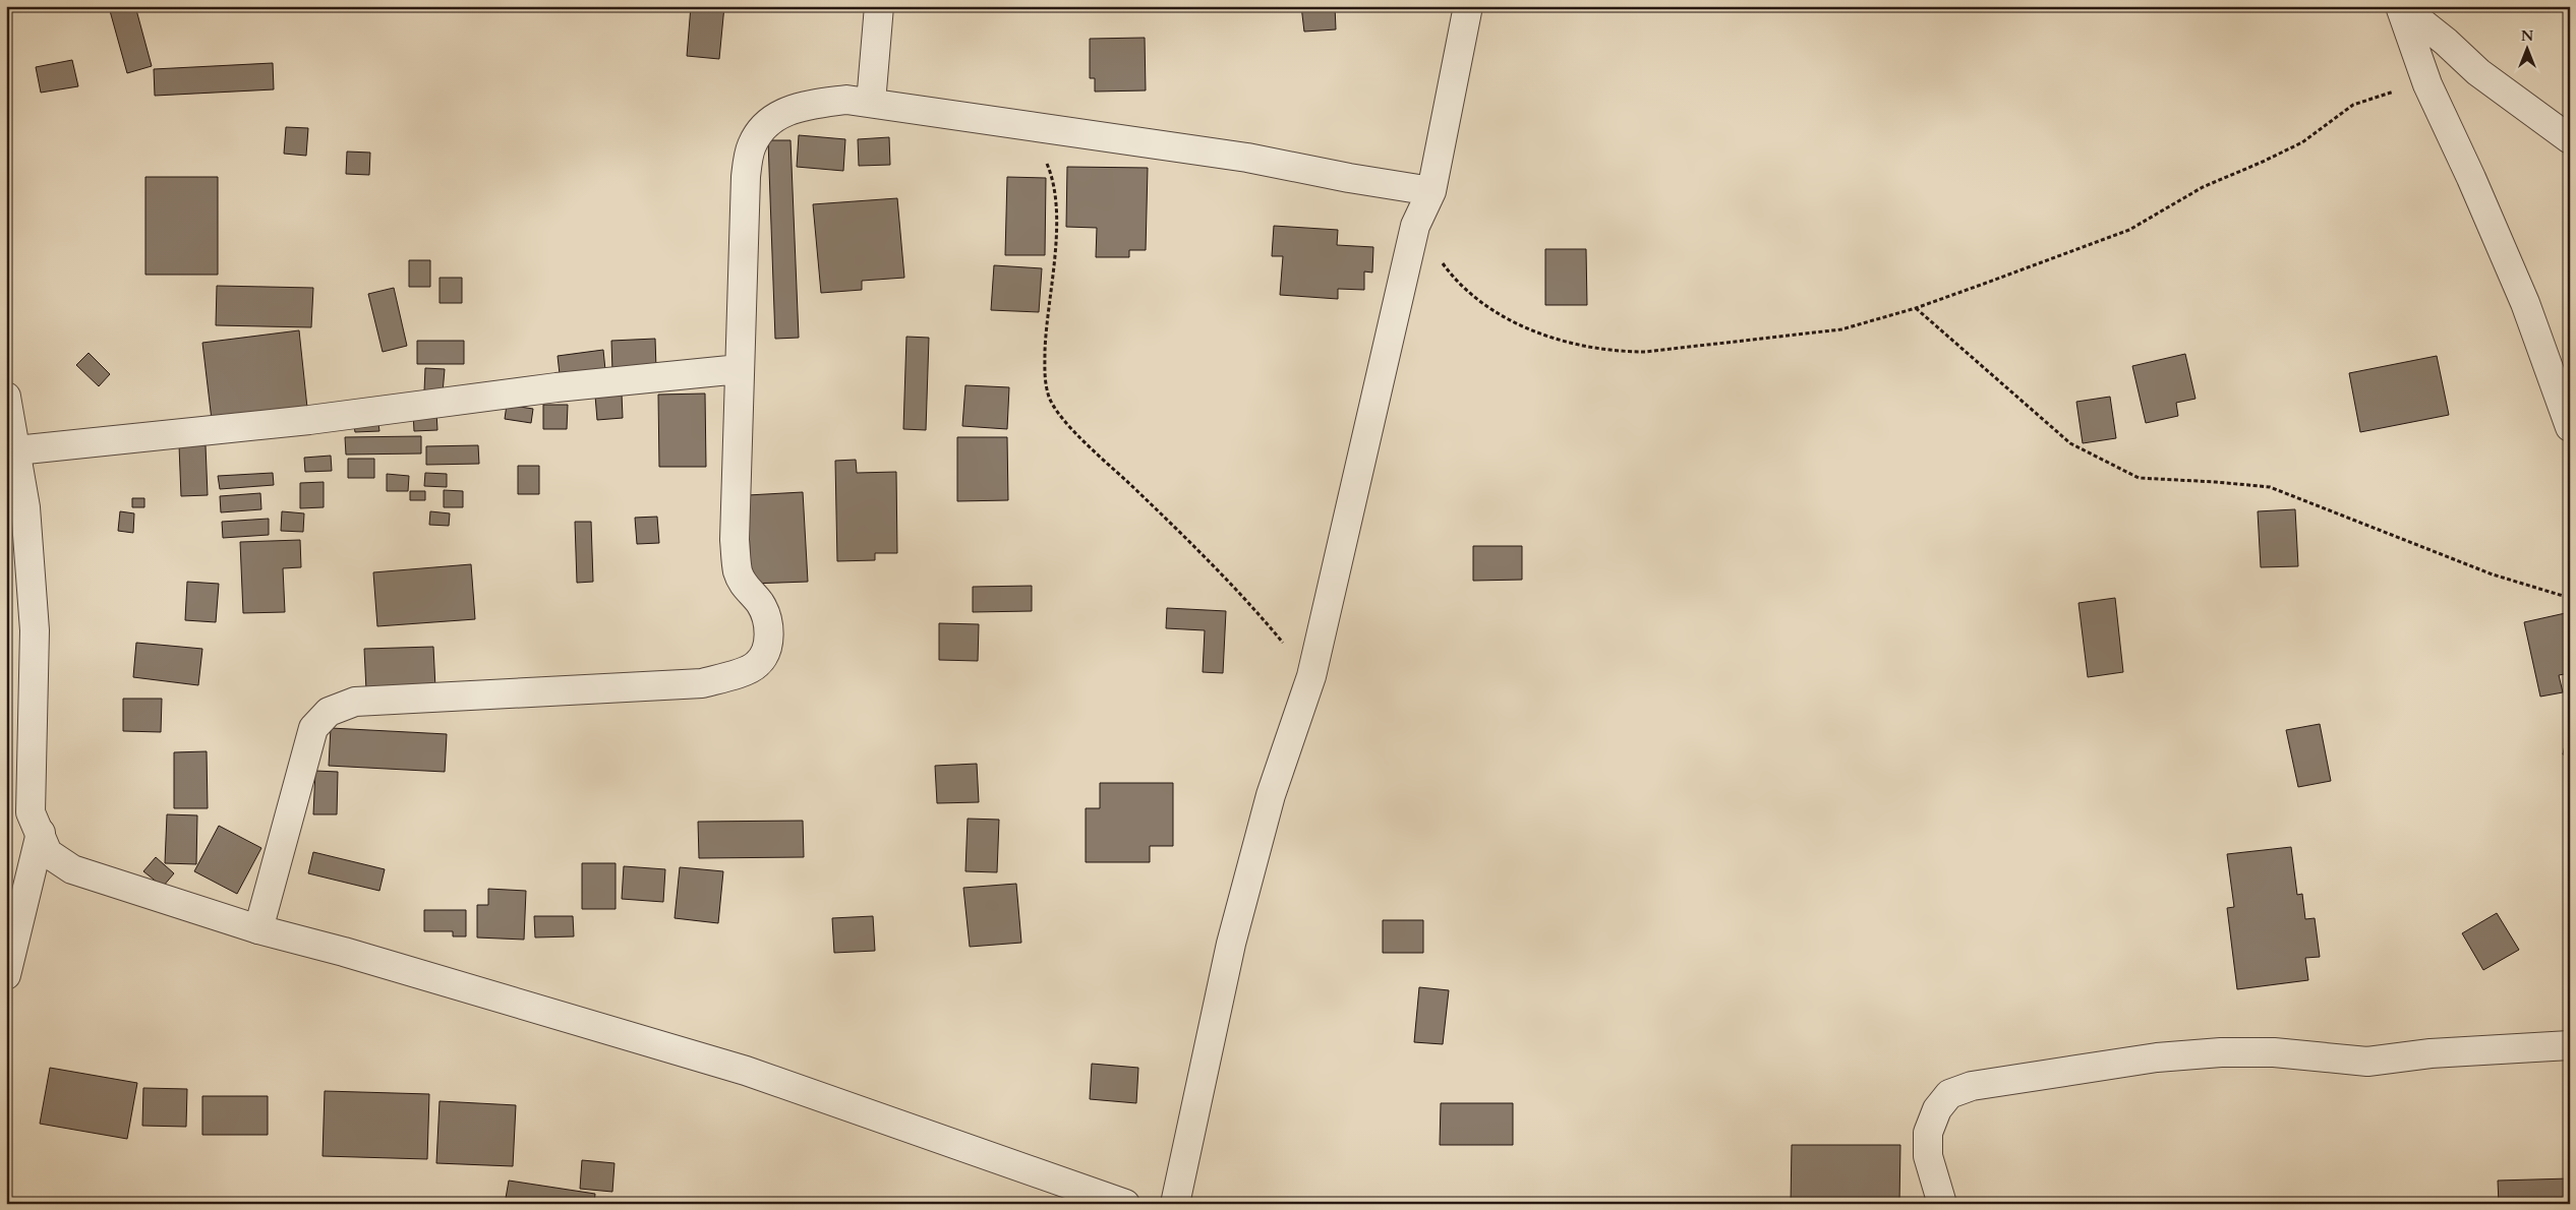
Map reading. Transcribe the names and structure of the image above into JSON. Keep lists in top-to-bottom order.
{
  "north": "top"
}
